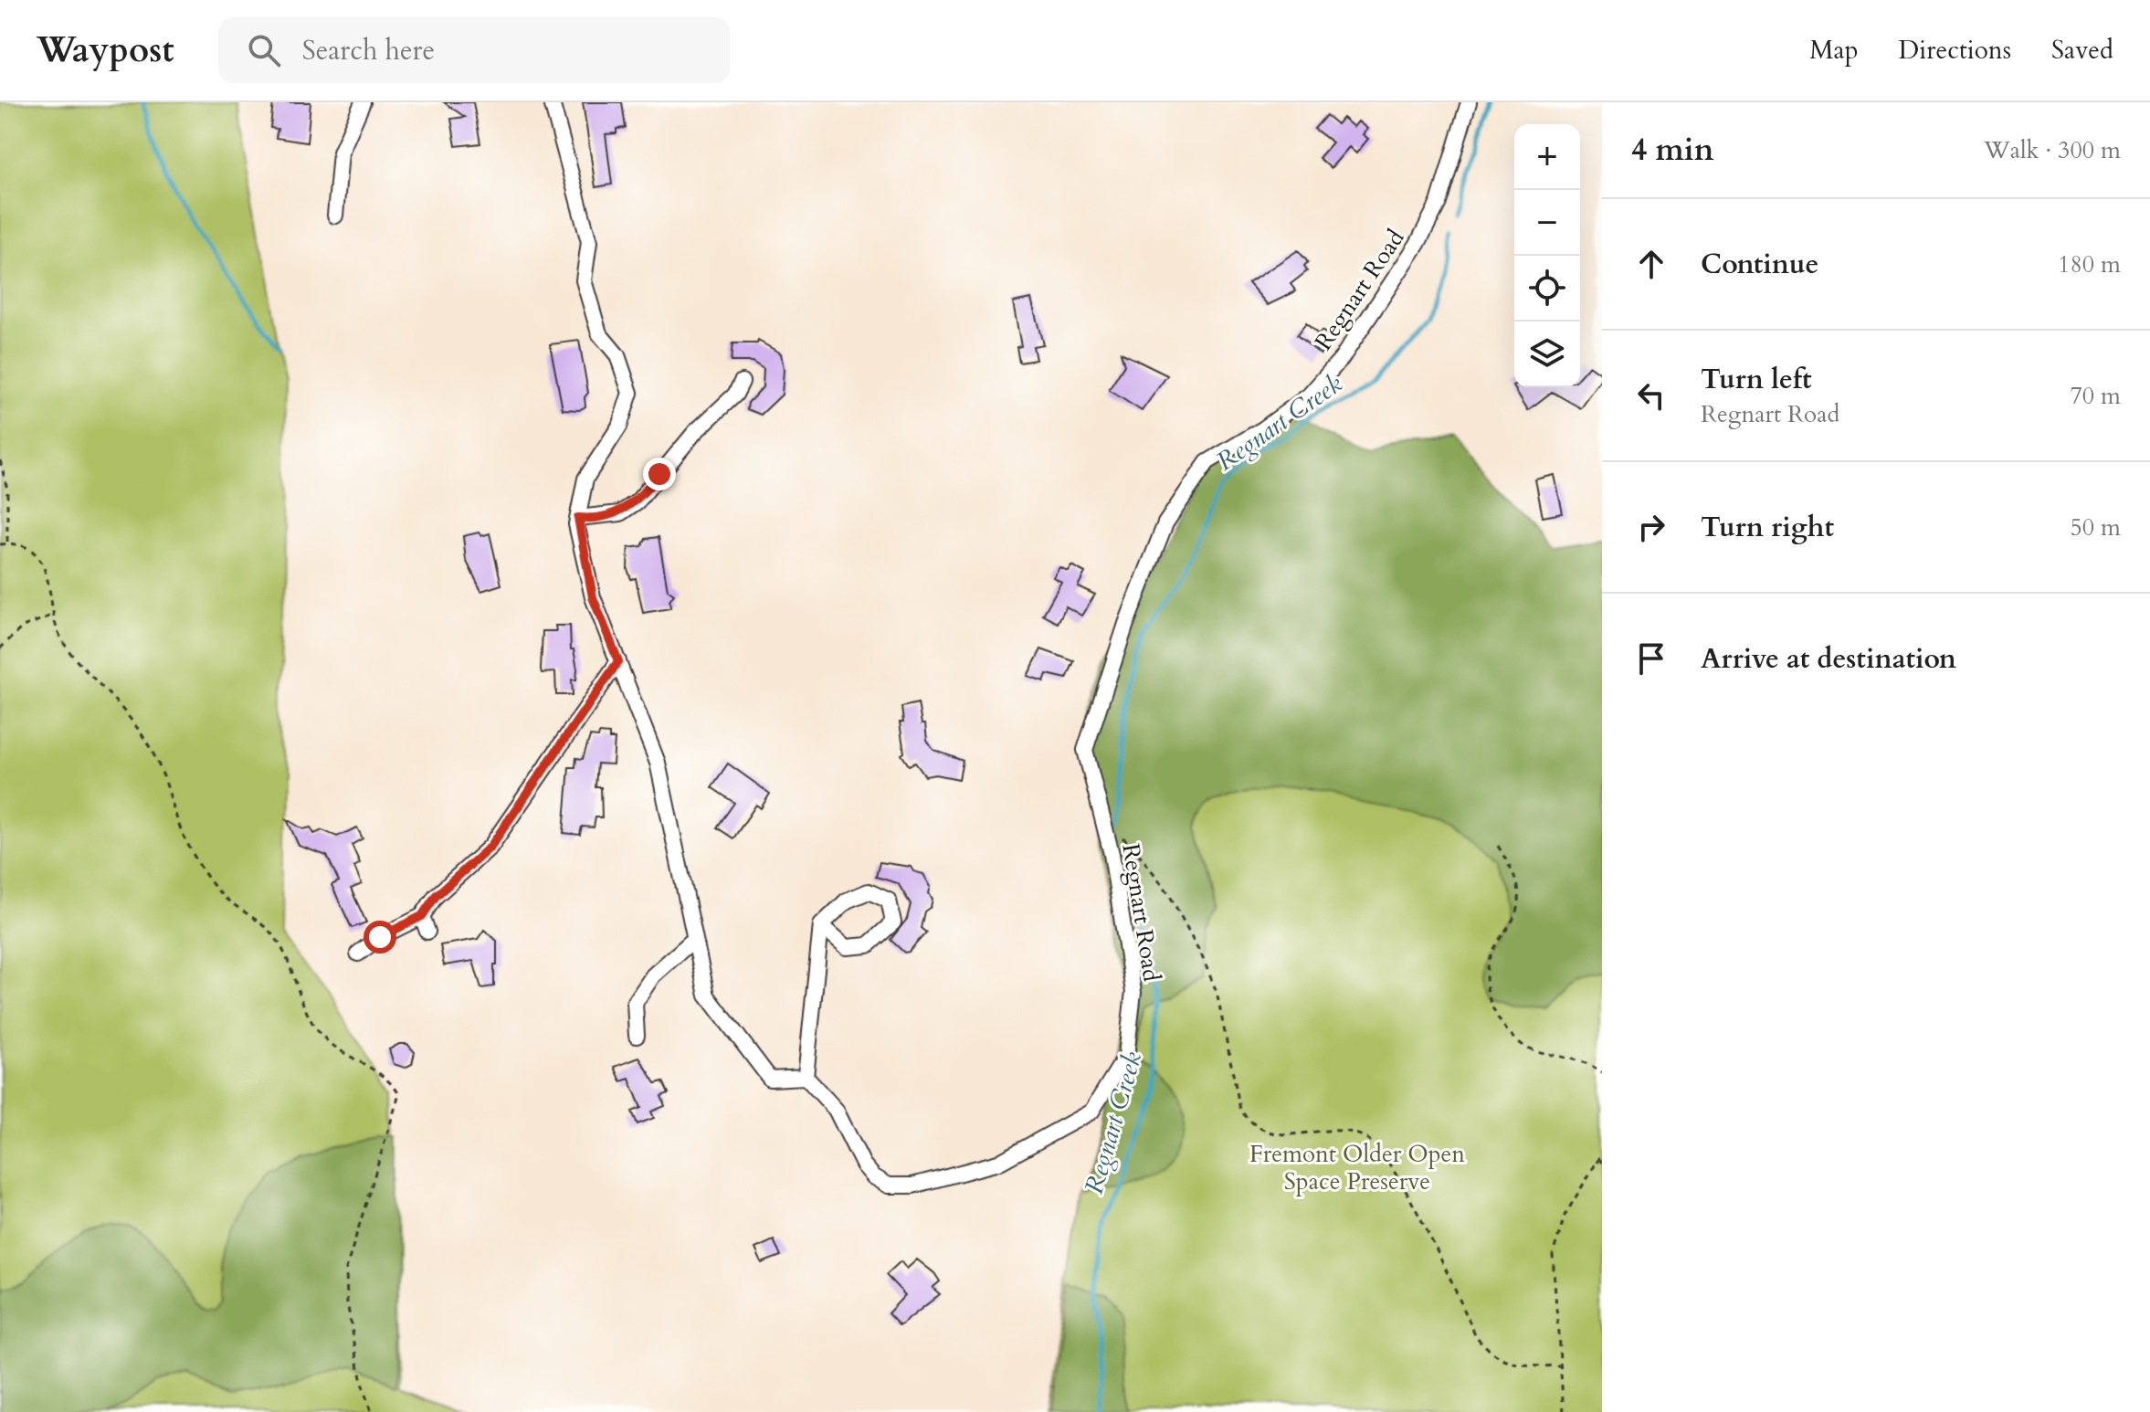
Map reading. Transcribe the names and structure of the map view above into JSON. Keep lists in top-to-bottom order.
{
  "streets": {
    "street": ["Regnart Road"]
  },
  "water": ["Regnart Creek"],
  "parks": ["Fremont Older Open Space Preserve"],
  "page": {
    "header": "Waypost",
    "search": "Search here",
    "nav": ["Map", "Directions", "Saved"],
    "heading": ["4 min", "Walk · 300 m"],
    "map_buttons": ["+", "−"],
    "list": [
      ["Continue", "180 m"],
      ["Turn left", "Regnart Road", "70 m"],
      ["Turn right", "50 m"],
      "Arrive at destination"
    ]
  }
}
